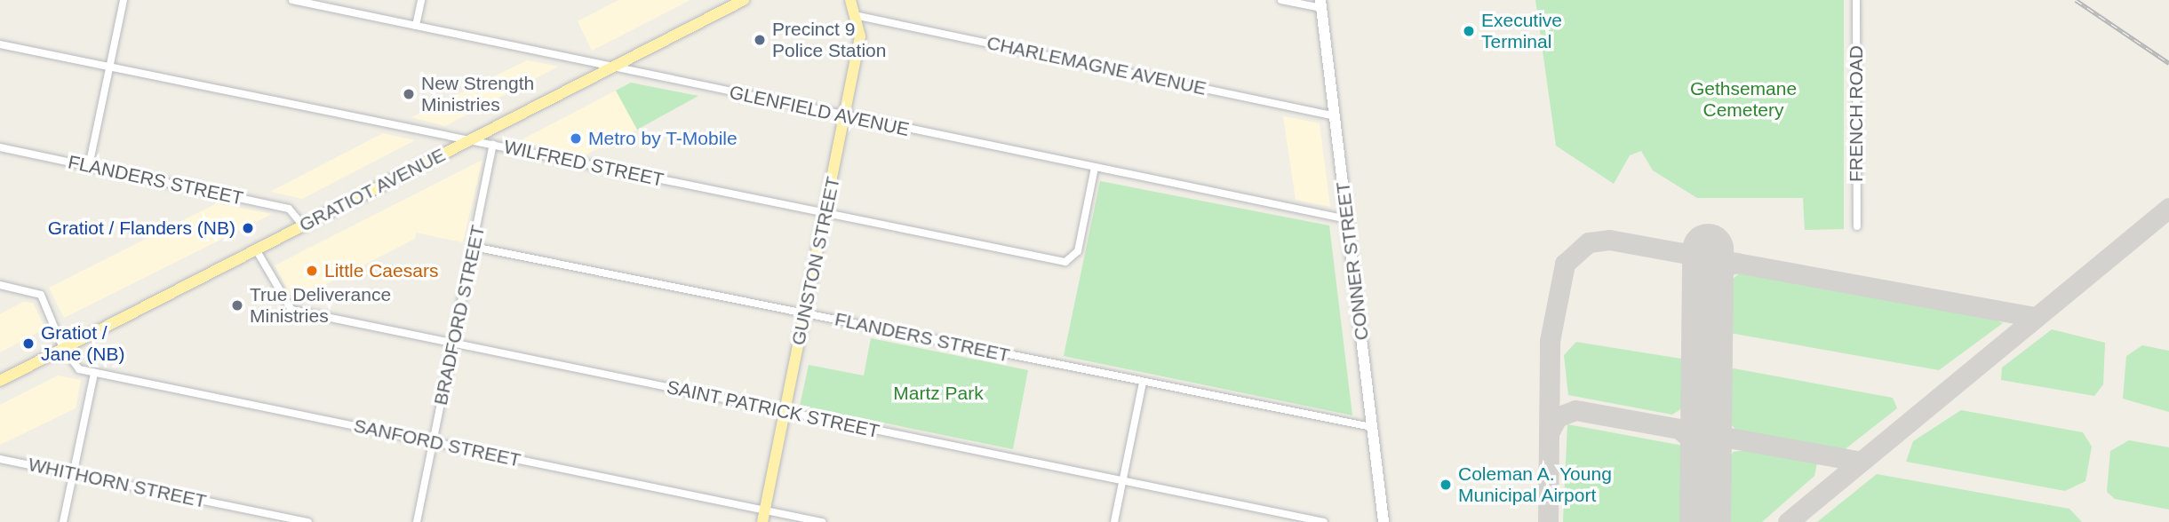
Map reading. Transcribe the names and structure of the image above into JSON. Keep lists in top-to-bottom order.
{
  "streets": {
    "main road": ["GRATIOT AVENUE", "GUNSTON STREET", "CONNER STREET"],
    "street": [
      "CHARLEMAGNE AVENUE",
      "GLENFIELD AVENUE",
      "FRENCH ROAD",
      "WILFRED STREET",
      "FLANDERS STREET",
      "BRADFORD STREET",
      "SAINT PATRICK STREET",
      "SANFORD STREET",
      "WHITHORN STREET"
    ]
  },
  "crossings": [
    ["CHARLEMAGNE AVENUE", "GUNSTON STREET"],
    ["CHARLEMAGNE AVENUE", "CONNER STREET"],
    ["GLENFIELD AVENUE", "WILFRED STREET"],
    ["GLENFIELD AVENUE", "GRATIOT AVENUE"],
    ["GLENFIELD AVENUE", "GUNSTON STREET"],
    ["GLENFIELD AVENUE", "CONNER STREET"],
    ["WILFRED STREET", "GRATIOT AVENUE"],
    ["WILFRED STREET", "GUNSTON STREET"],
    ["WILFRED STREET", "BRADFORD STREET"],
    ["FLANDERS STREET", "GRATIOT AVENUE"],
    ["FLANDERS STREET", "GUNSTON STREET"],
    ["FLANDERS STREET", "CONNER STREET"],
    ["FLANDERS STREET", "BRADFORD STREET"],
    ["GRATIOT AVENUE", "SAINT PATRICK STREET"],
    ["GRATIOT AVENUE", "SANFORD STREET"],
    ["GUNSTON STREET", "SAINT PATRICK STREET"],
    ["GUNSTON STREET", "SANFORD STREET"],
    ["BRADFORD STREET", "SAINT PATRICK STREET"],
    ["BRADFORD STREET", "SANFORD STREET"]
  ],
  "parks": ["Gethsemane Cemetery", "Martz Park"],
  "places": [
    "Executive Terminal",
    "Precinct 9 Police Station",
    "New Strength Ministries",
    "Metro by T-Mobile",
    "Gratiot / Flanders (NB)",
    "Little Caesars",
    "True Deliverance Ministries",
    "Gratiot / Jane (NB)",
    "Coleman A. Young Municipal Airport"
  ]
}
